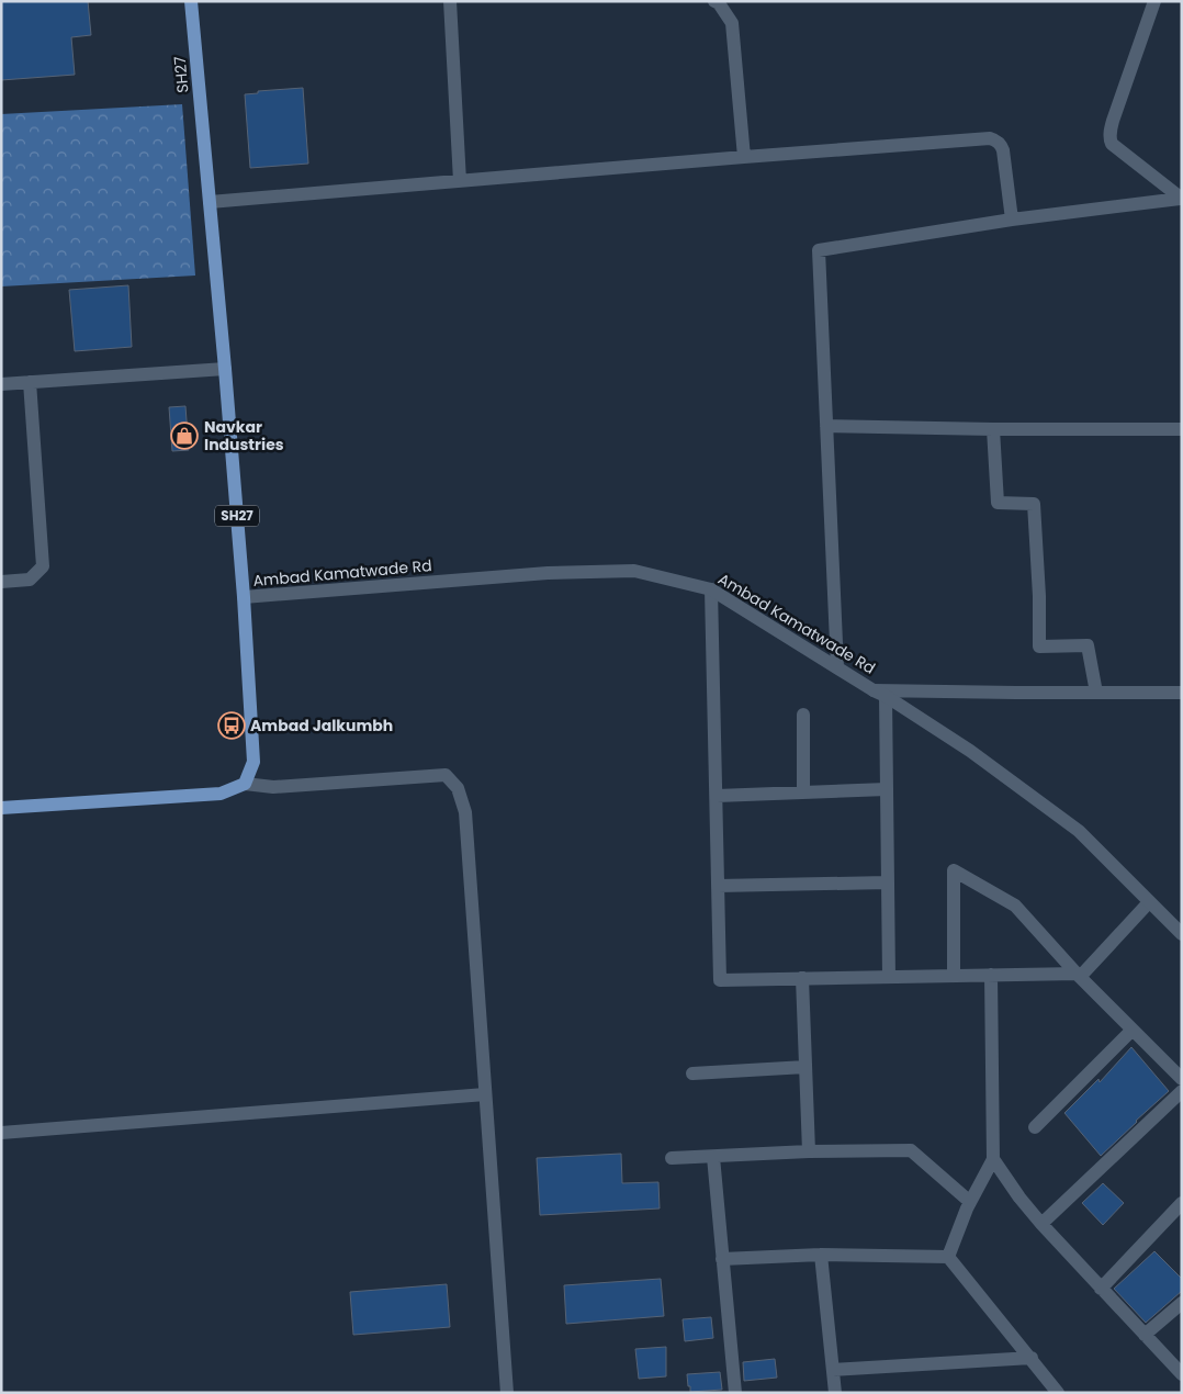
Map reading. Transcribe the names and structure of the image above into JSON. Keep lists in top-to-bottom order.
{
  "streets": {
    "main road": ["SH27"],
    "street": ["Ambad Kamatwade Rd"]
  },
  "crossings": [
    ["SH27", "Ambad Kamatwade Rd"]
  ],
  "places": {
    "shop": ["Navkar Industries"],
    "bus stop": ["Ambad Jalkumbh"]
  }
}
